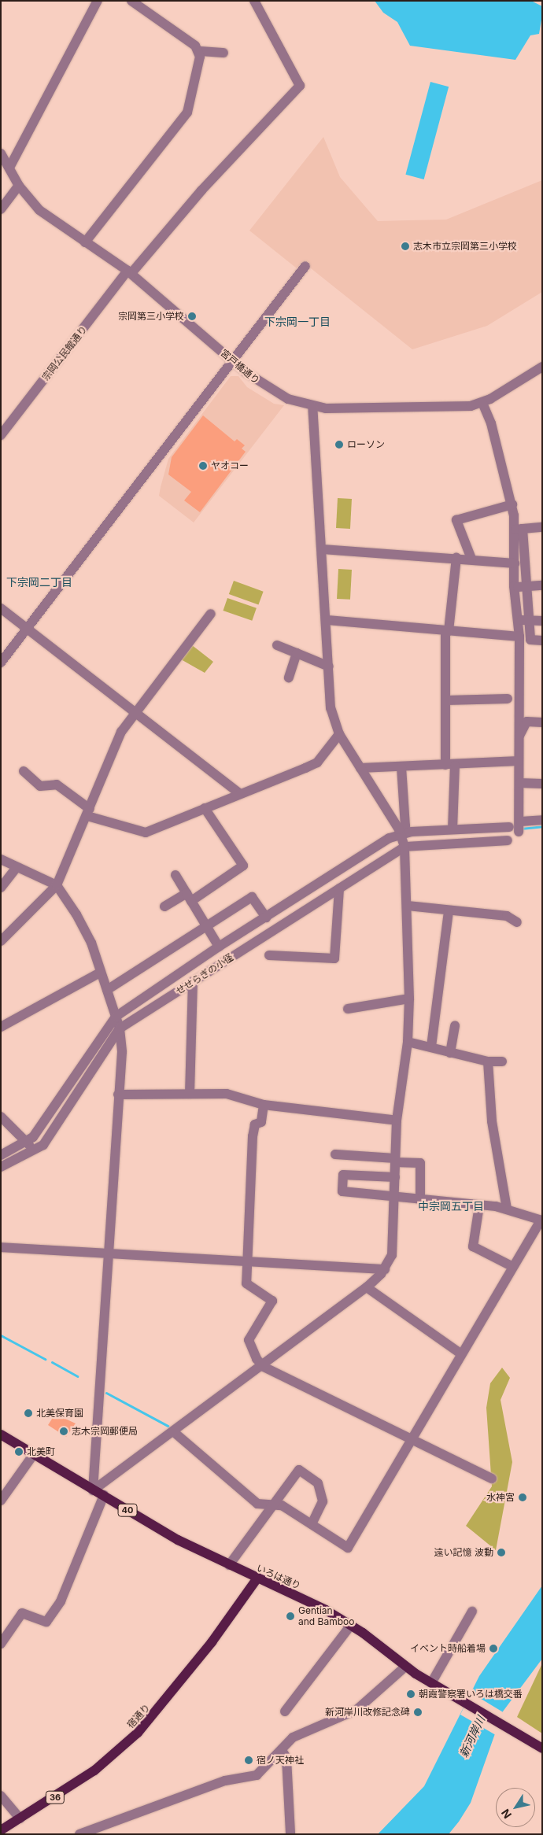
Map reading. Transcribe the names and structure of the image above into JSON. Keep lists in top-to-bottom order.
{
  "streets": {
    "main road": [
      "40",
      "いろは通り",
      "宿通り",
      "36"
    ],
    "street": ["宗岡公民館通り", "宮戸橋通り", "せせらぎの小径"]
  },
  "crossings": [
    ["宗岡公民館通り", "宮戸橋通り"],
    ["いろは通り", "宿通り"]
  ],
  "districts": ["下宗岡一丁目", "下宗岡二丁目", "中宗岡五丁目"],
  "water": ["新河岸川"],
  "places": [
    "志木市立宗岡第三小学校",
    "宗岡第三小学校",
    "ローソン",
    "ヤオコー",
    "北美保育園",
    "志木宗岡郵便局",
    "北美町",
    "水神宮",
    "遠い記憶 波動",
    "Gentian and Bamboo",
    "イベント時船着場",
    "朝霞警察署いろは橋交番",
    "新河岸川改修記念碑",
    "宿ノ天神社"
  ],
  "north": "bottom left"
}
